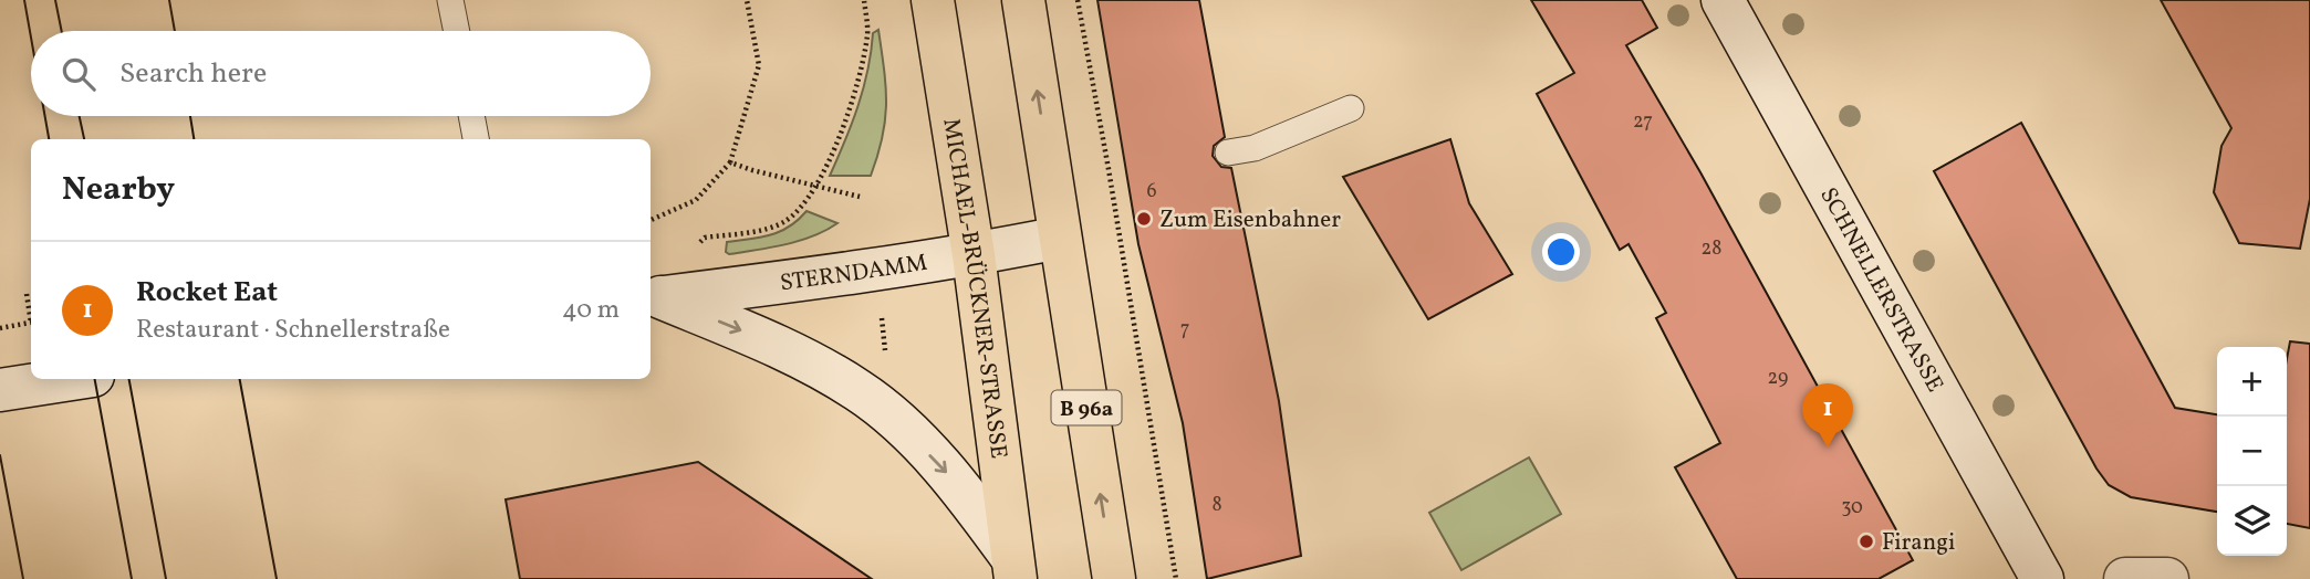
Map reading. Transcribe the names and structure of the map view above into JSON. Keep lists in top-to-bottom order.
{
  "streets": {
    "main road": [
      "STERNDAMM",
      "MICHAEL-BRÜCKNER-STRASSE",
      "SCHNELLERSTRASSE",
      "B 96a"
    ]
  },
  "crossings": [
    ["STERNDAMM", "MICHAEL-BRÜCKNER-STRASSE"],
    ["STERNDAMM", "B 96a"]
  ],
  "places": ["Zum Eisenbahner", "Firangi"],
  "house_numbers": [
    "27",
    "6",
    "28",
    "7",
    "29",
    "8",
    "30"
  ],
  "page": {
    "search": "Search here",
    "heading": "Nearby",
    "list": [
      {
        "mark": "1",
        "name": "Rocket Eat",
        "note": "Restaurant · Schnellerstraße",
        "value": "40 m"
      }
    ],
    "map_buttons": ["+", "−"],
    "pins": "1"
  }
}
